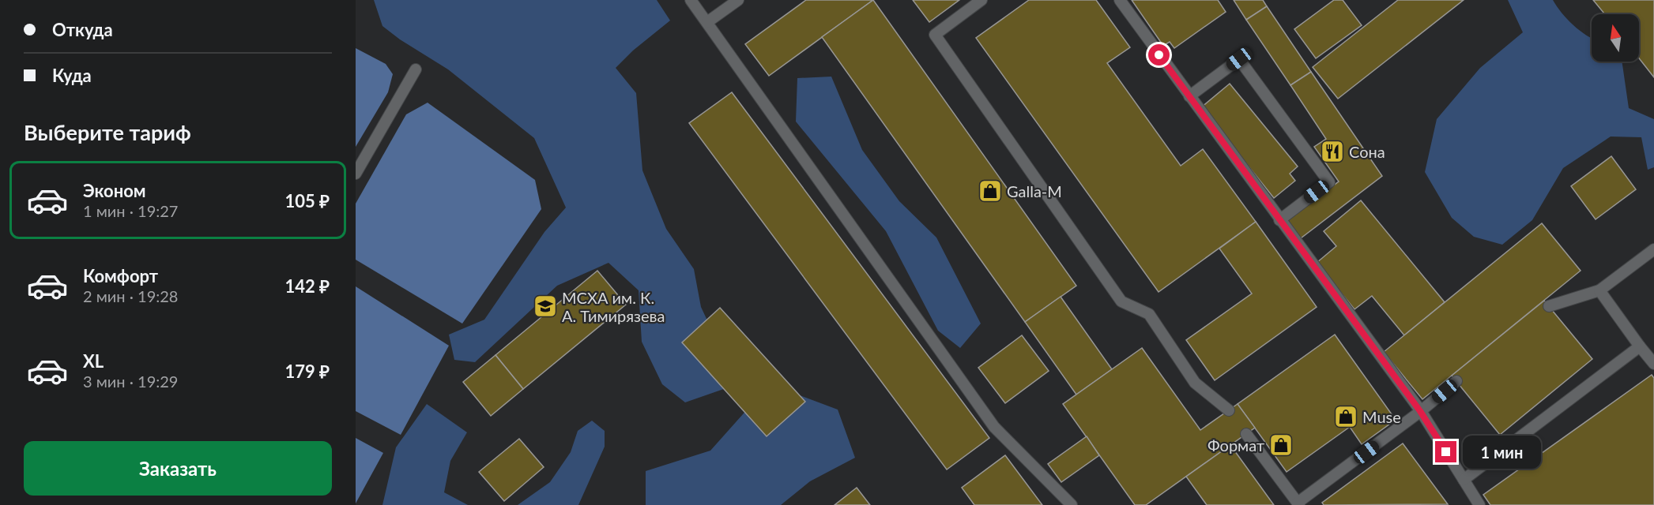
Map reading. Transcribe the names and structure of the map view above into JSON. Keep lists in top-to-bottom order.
{
  "places": {
    "restaurant": ["Сона"],
    "shop": ["Galla-M", "Muse", "Формат"],
    "school or university": ["МСХА им. К. А. Тимирязева"]
  },
  "north": "top",
  "page": {
    "banner": ["Откуда", "Куда"],
    "heading": "Выберите тариф",
    "list": [
      {
        "name": "Эконом",
        "note": "1 мин · 19:27",
        "value": "105 ₽"
      },
      {
        "name": "Комфорт",
        "note": "2 мин · 19:28",
        "value": "142 ₽"
      },
      {
        "name": "XL",
        "note": "3 мин · 19:29",
        "value": "179 ₽"
      }
    ],
    "buttons": "Заказать",
    "bubble": "1 мин"
  }
}
